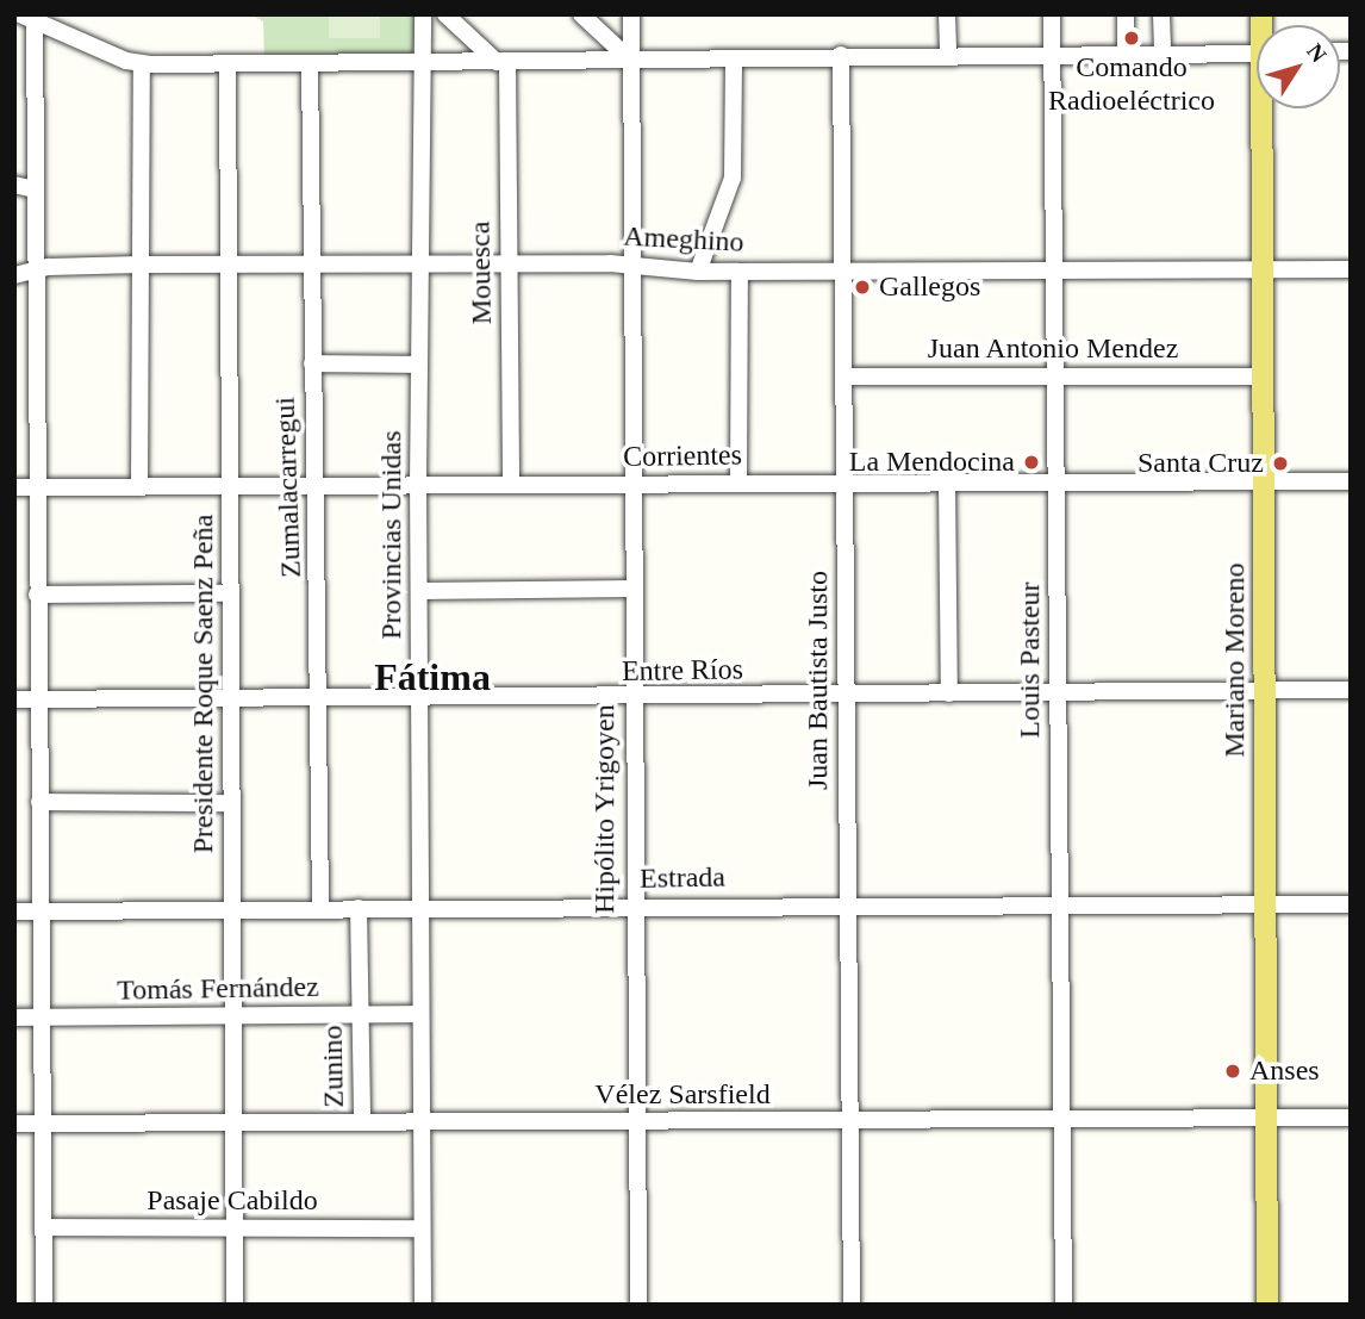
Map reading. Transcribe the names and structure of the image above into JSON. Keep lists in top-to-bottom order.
{
  "streets": {
    "main road": ["Mariano Moreno"],
    "street": [
      "Ameghino",
      "Mouesca",
      "Juan Antonio Mendez",
      "Corrientes",
      "Zumalacarregui",
      "Provincias Unidas",
      "Louis Pasteur",
      "Entre Ríos",
      "Juan Bautista Justo",
      "Presidente Roque Saenz Peña",
      "Hipólito Yrigoyen",
      "Estrada",
      "Tomás Fernández",
      "Zunino",
      "Vélez Sarsfield",
      "Pasaje Cabildo"
    ]
  },
  "crossings": [
    ["Ameghino", "Mouesca"],
    ["Ameghino", "Zumalacarregui"],
    ["Ameghino", "Provincias Unidas"],
    ["Ameghino", "Louis Pasteur"],
    ["Ameghino", "Mariano Moreno"],
    ["Ameghino", "Juan Bautista Justo"],
    ["Ameghino", "Presidente Roque Saenz Peña"],
    ["Ameghino", "Hipólito Yrigoyen"],
    ["Mouesca", "Corrientes"],
    ["Juan Antonio Mendez", "Louis Pasteur"],
    ["Juan Antonio Mendez", "Mariano Moreno"],
    ["Juan Antonio Mendez", "Juan Bautista Justo"],
    ["Corrientes", "Zumalacarregui"],
    ["Corrientes", "Provincias Unidas"],
    ["Corrientes", "Louis Pasteur"],
    ["Corrientes", "Mariano Moreno"],
    ["Corrientes", "Juan Bautista Justo"],
    ["Corrientes", "Presidente Roque Saenz Peña"],
    ["Corrientes", "Hipólito Yrigoyen"],
    ["Zumalacarregui", "Entre Ríos"],
    ["Zumalacarregui", "Estrada"],
    ["Provincias Unidas", "Entre Ríos"],
    ["Provincias Unidas", "Estrada"],
    ["Provincias Unidas", "Tomás Fernández"],
    ["Provincias Unidas", "Vélez Sarsfield"],
    ["Provincias Unidas", "Pasaje Cabildo"],
    ["Louis Pasteur", "Entre Ríos"],
    ["Louis Pasteur", "Estrada"],
    ["Louis Pasteur", "Vélez Sarsfield"],
    ["Mariano Moreno", "Entre Ríos"],
    ["Mariano Moreno", "Estrada"],
    ["Mariano Moreno", "Vélez Sarsfield"],
    ["Entre Ríos", "Juan Bautista Justo"],
    ["Entre Ríos", "Presidente Roque Saenz Peña"],
    ["Entre Ríos", "Hipólito Yrigoyen"],
    ["Juan Bautista Justo", "Estrada"],
    ["Juan Bautista Justo", "Vélez Sarsfield"],
    ["Presidente Roque Saenz Peña", "Estrada"],
    ["Presidente Roque Saenz Peña", "Tomás Fernández"],
    ["Presidente Roque Saenz Peña", "Vélez Sarsfield"],
    ["Presidente Roque Saenz Peña", "Pasaje Cabildo"],
    ["Hipólito Yrigoyen", "Estrada"],
    ["Hipólito Yrigoyen", "Vélez Sarsfield"],
    ["Estrada", "Zunino"],
    ["Tomás Fernández", "Zunino"],
    ["Zunino", "Vélez Sarsfield"]
  ],
  "districts": ["Fátima"],
  "places": [
    "Comando Radioeléctrico",
    "Gallegos",
    "La Mendocina",
    "Santa Cruz",
    "Anses"
  ],
  "north": "top right"
}
